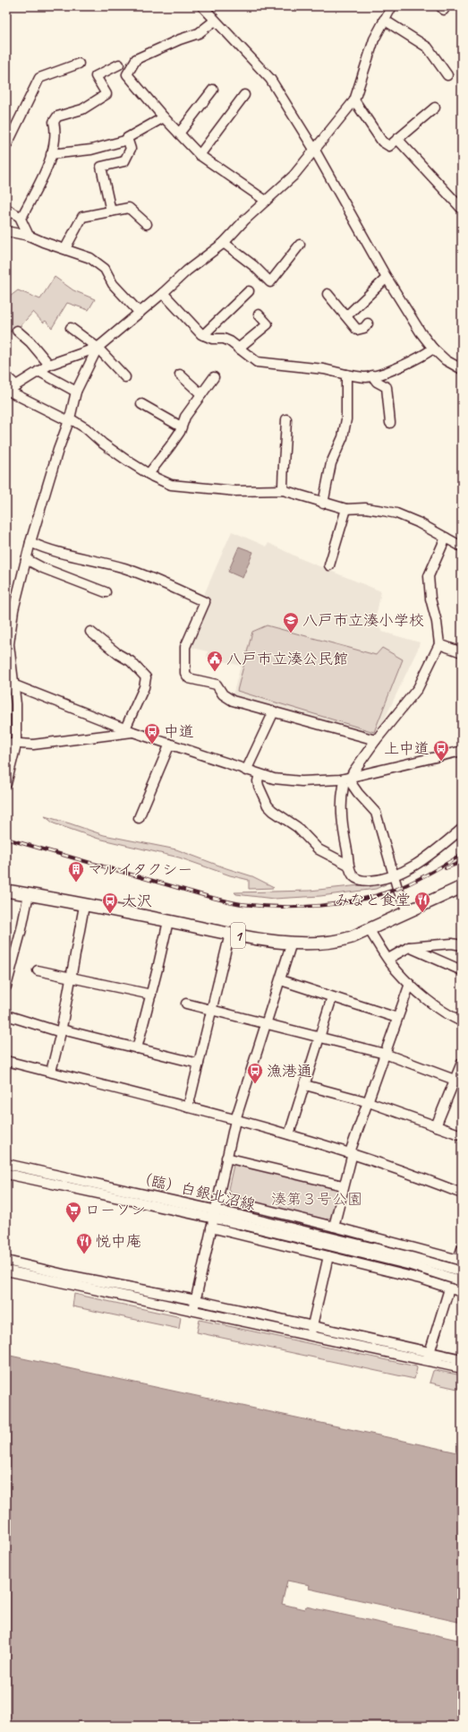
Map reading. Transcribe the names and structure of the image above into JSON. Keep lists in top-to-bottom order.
{
  "streets": {
    "main road": ["1"],
    "street": ["（臨）白銀北沼線"]
  },
  "parks": ["湊第３号公園"],
  "places": {
    "school or university": ["八戸市立湊小学校"],
    "public building": ["八戸市立湊公民館"],
    "bus stop": [
      "中道",
      "上中道",
      "大沢",
      "漁港通"
    ],
    "building": ["マルイタクシー"],
    "restaurant": ["みなと食堂", "悦中庵"],
    "supermarket": ["ローソン"]
  }
}
